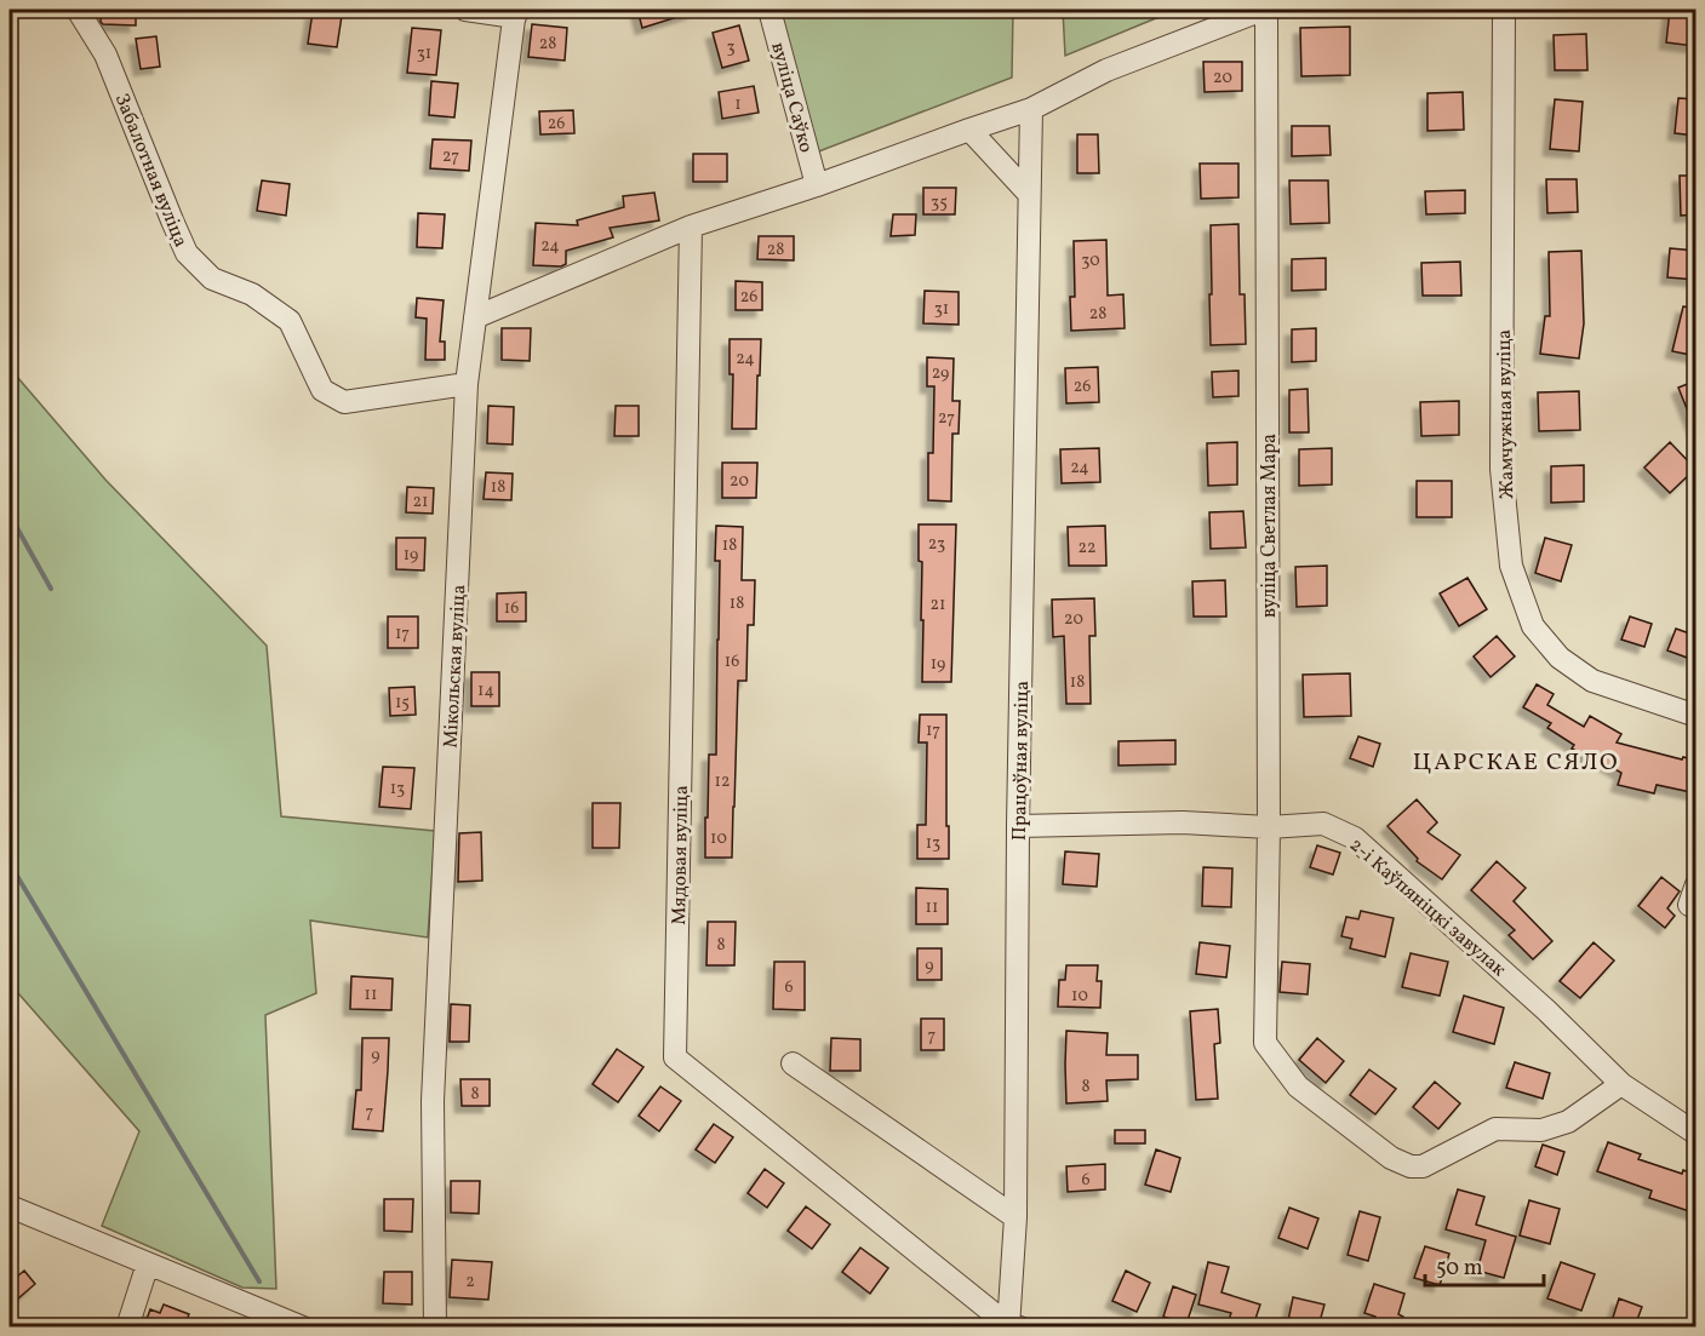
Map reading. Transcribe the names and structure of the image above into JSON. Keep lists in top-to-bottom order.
{
  "streets": {
    "street": [
      "вуліца Саўко",
      "Забалотная вуліца",
      "Жамчужная вуліца",
      "вуліца Светлая Мара",
      "Мікольская вуліца",
      "Працоўная вуліца",
      "Мядовая вуліца",
      "2-і Каўпяніцкі завулак"
    ]
  },
  "crossings": [
    ["Забалотная вуліца", "Мікольская вуліца"],
    ["вуліца Светлая Мара", "2-і Каўпяніцкі завулак"],
    ["Працоўная вуліца", "Мядовая вуліца"],
    ["Працоўная вуліца", "2-і Каўпяніцкі завулак"]
  ],
  "districts": ["ЦАРСКАЕ СЯЛО"],
  "house_numbers": [
    "28",
    "3",
    "31",
    "20",
    "1",
    "26",
    "27",
    "35",
    "24",
    "28",
    "30",
    "26",
    "31",
    "28",
    "24",
    "29",
    "26",
    "27",
    "24",
    "20",
    "18",
    "21",
    "23",
    "18",
    "22",
    "19",
    "18",
    "21",
    "16",
    "20",
    "17",
    "16",
    "19",
    "18",
    "14",
    "15",
    "17",
    "12",
    "13",
    "10",
    "13",
    "11",
    "8",
    "9",
    "6",
    "11",
    "10",
    "7",
    "9",
    "8",
    "8",
    "7",
    "6",
    "2"
  ],
  "scale_bar": "50 m"
}
